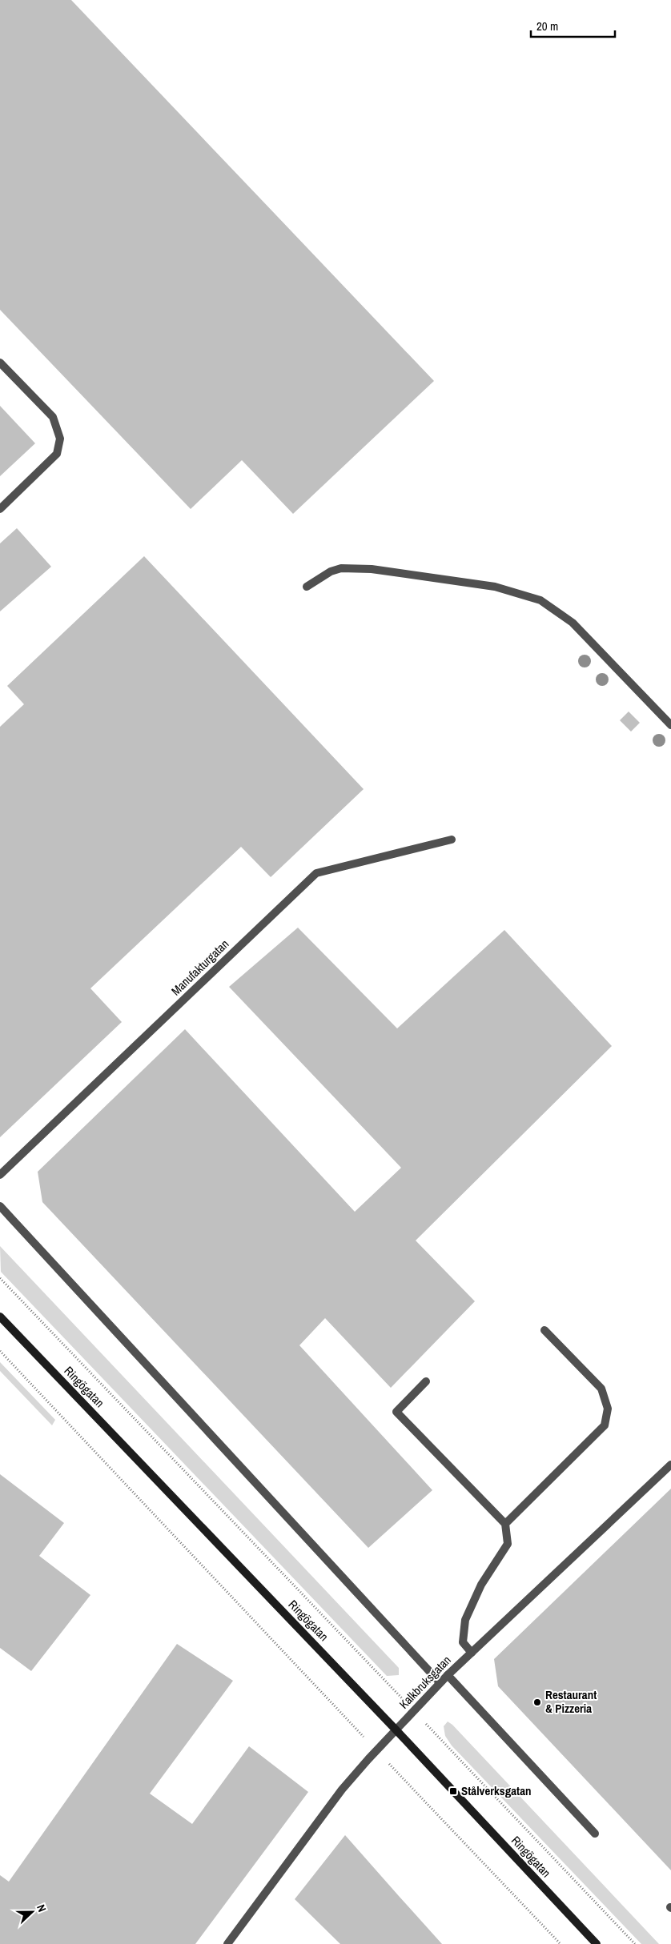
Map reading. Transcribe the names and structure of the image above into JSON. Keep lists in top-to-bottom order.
{
  "streets": {
    "street": ["Manufakturgatan", "Ringögatan", "Kalkbruksgatan"]
  },
  "crossings": [
    ["Ringögatan", "Kalkbruksgatan"]
  ],
  "places": {
    "other": ["Restaurant & Pizzeria"],
    "transit": ["Stålverksgatan"]
  },
  "scale_bar": "20 m",
  "north": "right"
}
